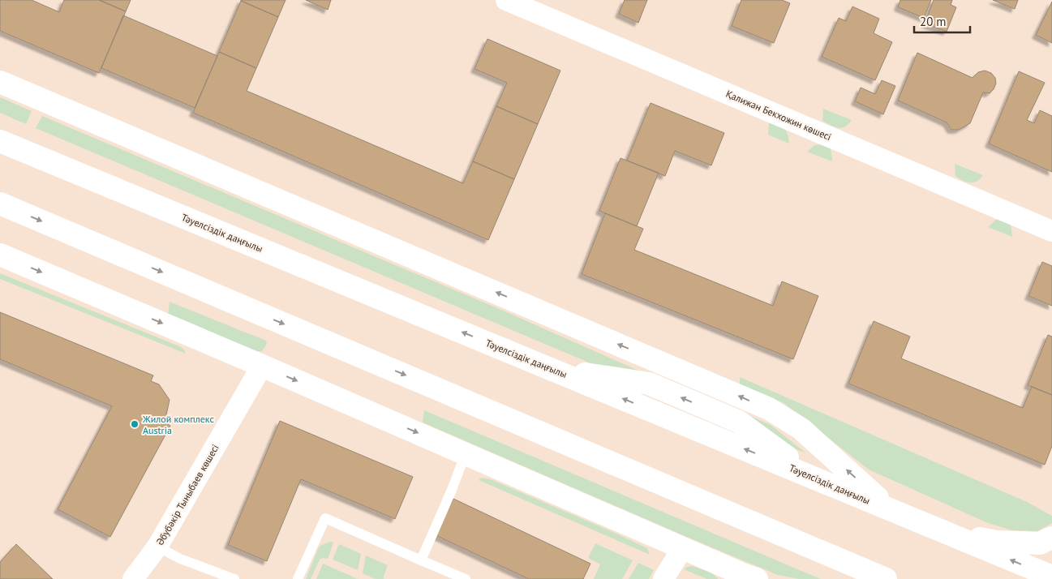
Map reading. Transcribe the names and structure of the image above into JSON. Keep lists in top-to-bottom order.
{
  "streets": {
    "main road": ["Тәуелсіздік даңғылы"],
    "street": ["Қалижан Бекхожин көшесі", "Әбубәкір Тыныбаев көшесі"]
  },
  "places": ["Жилой комплекс Austria"],
  "scale_bar": "20 m"
}
